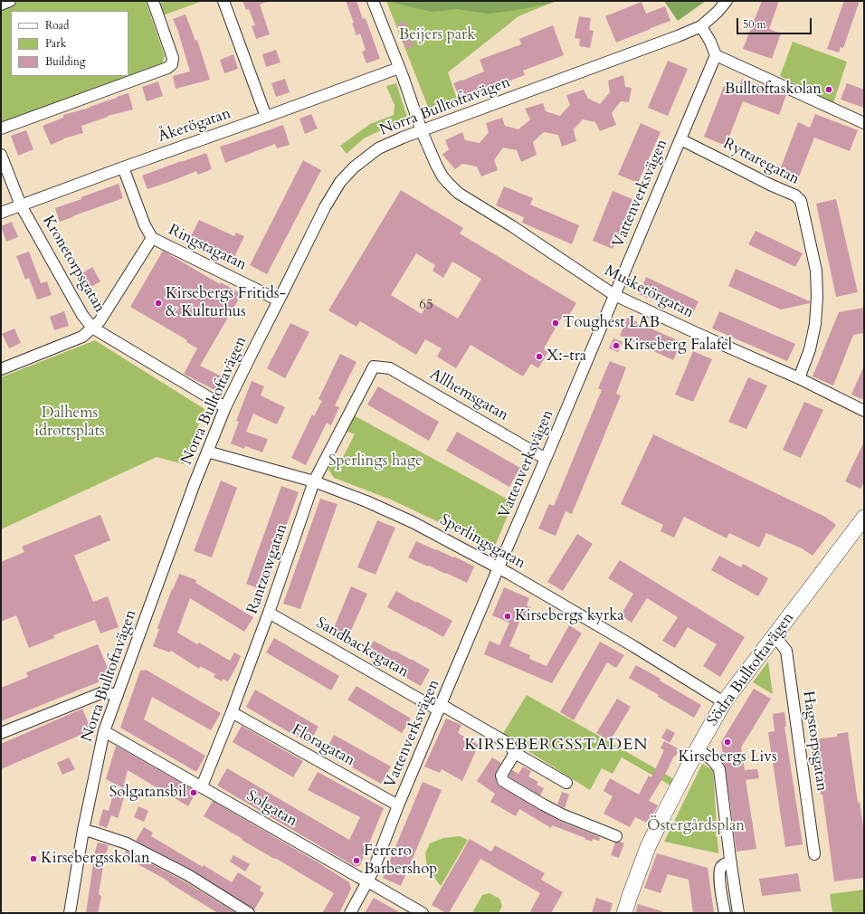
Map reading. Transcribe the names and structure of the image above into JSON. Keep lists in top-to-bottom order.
{
  "streets": {
    "street": [
      "Norra Bulltoftavägen",
      "Åkerögatan",
      "Ryttaregatan",
      "Vattenverksvägen",
      "Ringstagatan",
      "Kronetorpsgatan",
      "Musketörgatan",
      "Allhemsgatan",
      "Sperlingsgatan",
      "Rantzowgatan",
      "Sandbackegatan",
      "Södra Bulltoftavägen",
      "Hagstorpsgatan",
      "Floragatan",
      "Solgatan"
    ]
  },
  "crossings": [
    ["Norra Bulltoftavägen", "Ringstagatan"],
    ["Norra Bulltoftavägen", "Kronetorpsgatan"],
    ["Norra Bulltoftavägen", "Musketörgatan"],
    ["Norra Bulltoftavägen", "Sperlingsgatan"],
    ["Norra Bulltoftavägen", "Solgatan"],
    ["Åkerögatan", "Ringstagatan"],
    ["Åkerögatan", "Kronetorpsgatan"],
    ["Åkerögatan", "Musketörgatan"],
    ["Ryttaregatan", "Vattenverksvägen"],
    ["Ryttaregatan", "Musketörgatan"],
    ["Vattenverksvägen", "Musketörgatan"],
    ["Vattenverksvägen", "Allhemsgatan"],
    ["Vattenverksvägen", "Sperlingsgatan"],
    ["Vattenverksvägen", "Sandbackegatan"],
    ["Vattenverksvägen", "Floragatan"],
    ["Vattenverksvägen", "Solgatan"],
    ["Allhemsgatan", "Rantzowgatan"],
    ["Sperlingsgatan", "Rantzowgatan"],
    ["Sperlingsgatan", "Södra Bulltoftavägen"],
    ["Rantzowgatan", "Sandbackegatan"],
    ["Rantzowgatan", "Floragatan"],
    ["Rantzowgatan", "Solgatan"],
    ["Södra Bulltoftavägen", "Hagstorpsgatan"]
  ],
  "districts": ["KIRSEBERGSSTADEN"],
  "parks": [
    "Beijers park",
    "Dalhems idrottsplats",
    "Sperlings hage",
    "Östergårdsplan"
  ],
  "places": [
    "Bulltoftaskolan",
    "Kirsebergs Fritids- & Kulturhus",
    "Toughest LAB",
    "Kirseberg Falafel",
    "X:-tra",
    "Kirsebergs kyrka",
    "Kirsebergs Livs",
    "Solgatansbil",
    "Kirsebergsskolan",
    "Ferrero Barbershop"
  ],
  "house_numbers": ["65"],
  "legend": ["Road", "Park", "Building"],
  "scale_bar": "50 m"
}
